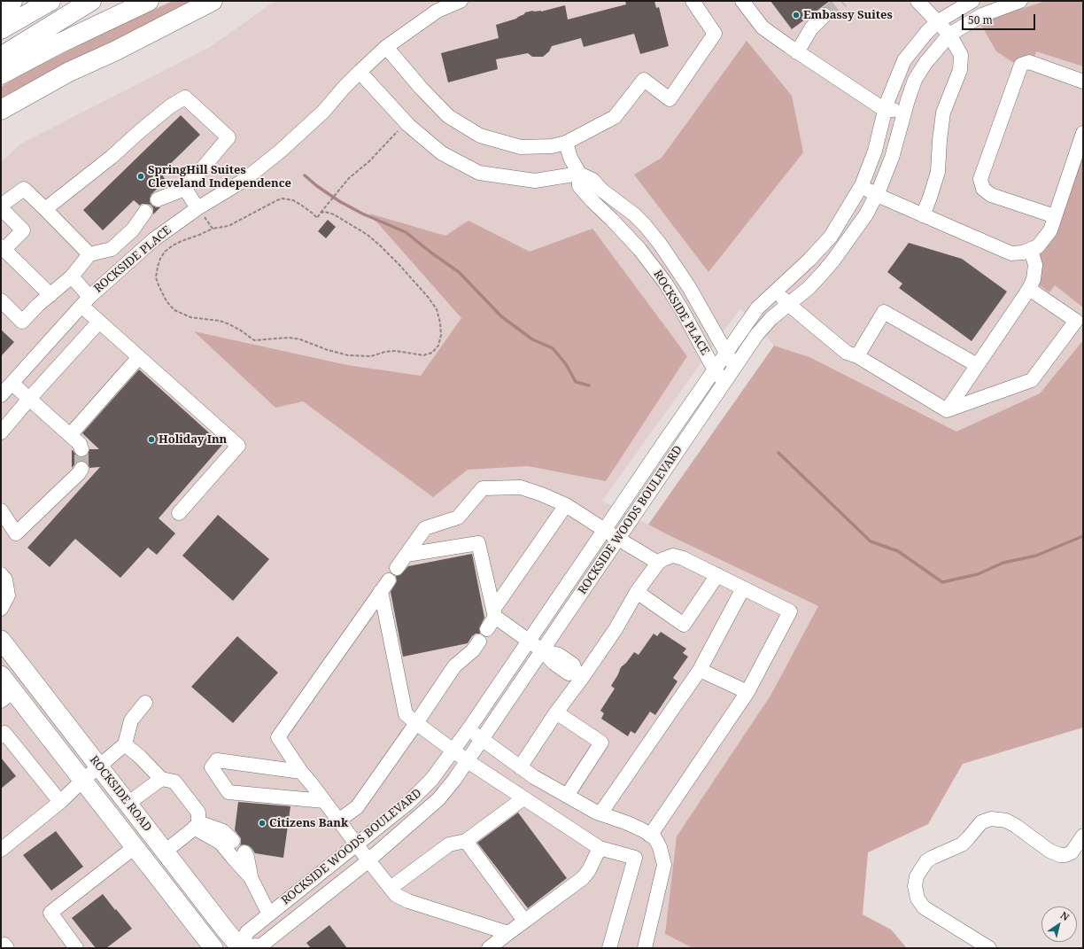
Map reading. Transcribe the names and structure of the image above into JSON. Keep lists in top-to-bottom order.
{
  "streets": {
    "main road": ["ROCKSIDE ROAD"],
    "street": ["ROCKSIDE PLACE", "ROCKSIDE WOODS BOULEVARD"]
  },
  "crossings": [
    ["ROCKSIDE PLACE", "ROCKSIDE WOODS BOULEVARD"],
    ["ROCKSIDE WOODS BOULEVARD", "ROCKSIDE ROAD"]
  ],
  "places": [
    "Embassy Suites",
    "SpringHill Suites Cleveland Independence",
    "Holiday Inn",
    "Citizens Bank"
  ],
  "scale_bar": "50 m",
  "north": "top right"
}
